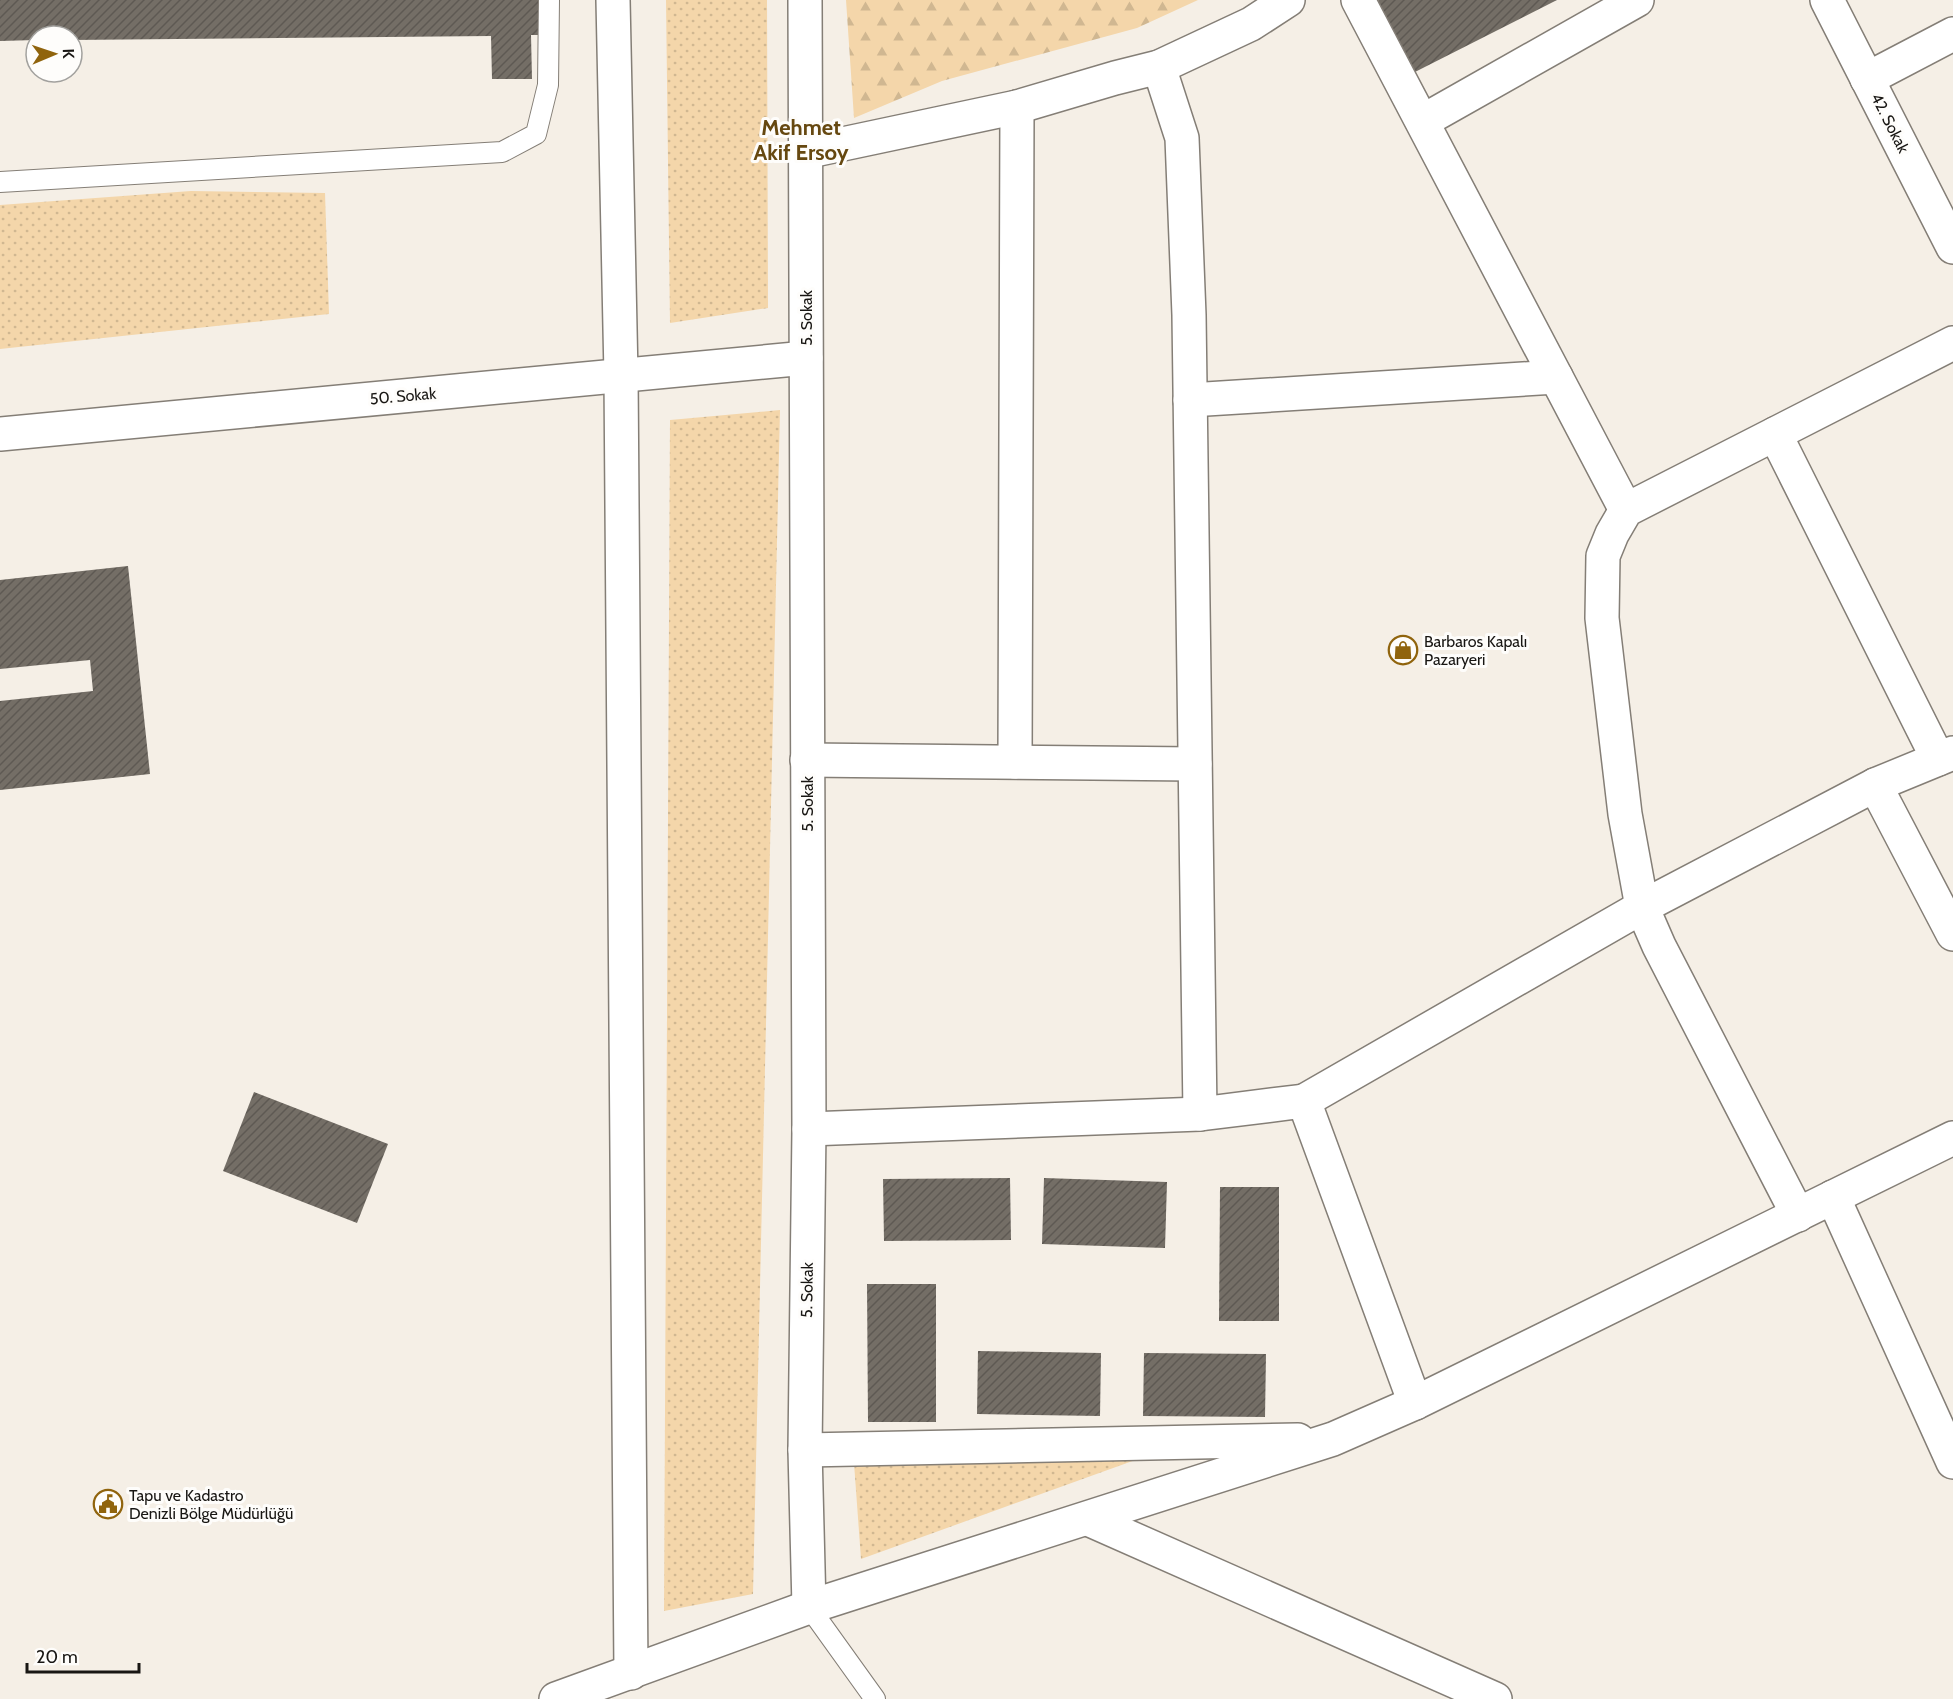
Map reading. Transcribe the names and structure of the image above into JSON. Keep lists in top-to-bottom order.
{
  "streets": {
    "street": ["42. Sokak", "5. Sokak", "50. Sokak"]
  },
  "crossings": [
    ["5. Sokak", "50. Sokak"]
  ],
  "districts": ["Mehmet Akif Ersoy"],
  "places": {
    "shop": ["Barbaros Kapalı Pazaryeri"],
    "public building": ["Tapu ve Kadastro Denizli Bölge Müdürlüğü"]
  },
  "scale_bar": "20 m",
  "north": "right"
}
